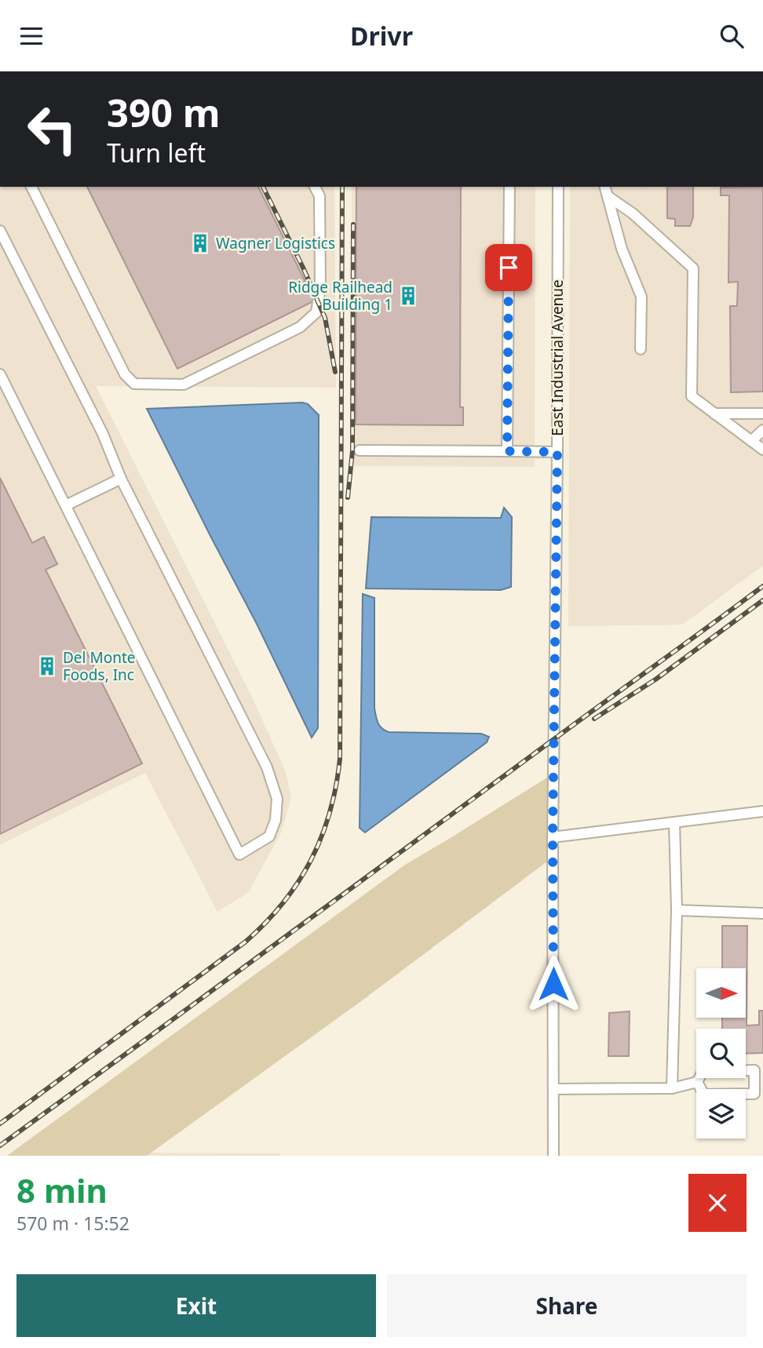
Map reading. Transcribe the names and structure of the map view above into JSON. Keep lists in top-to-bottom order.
{
  "streets": {
    "street": ["East Industrial Avenue"]
  },
  "places": {
    "building": ["Wagner Logistics", "Ridge Railhead Building 1", "Del Monte Foods, Inc"]
  },
  "north": "right",
  "page": {
    "header": "Drivr",
    "turn": ["390 m", "Turn left"],
    "heading": ["8 min", "570 m · 15:52"],
    "buttons": ["Exit", "Share"]
  }
}
